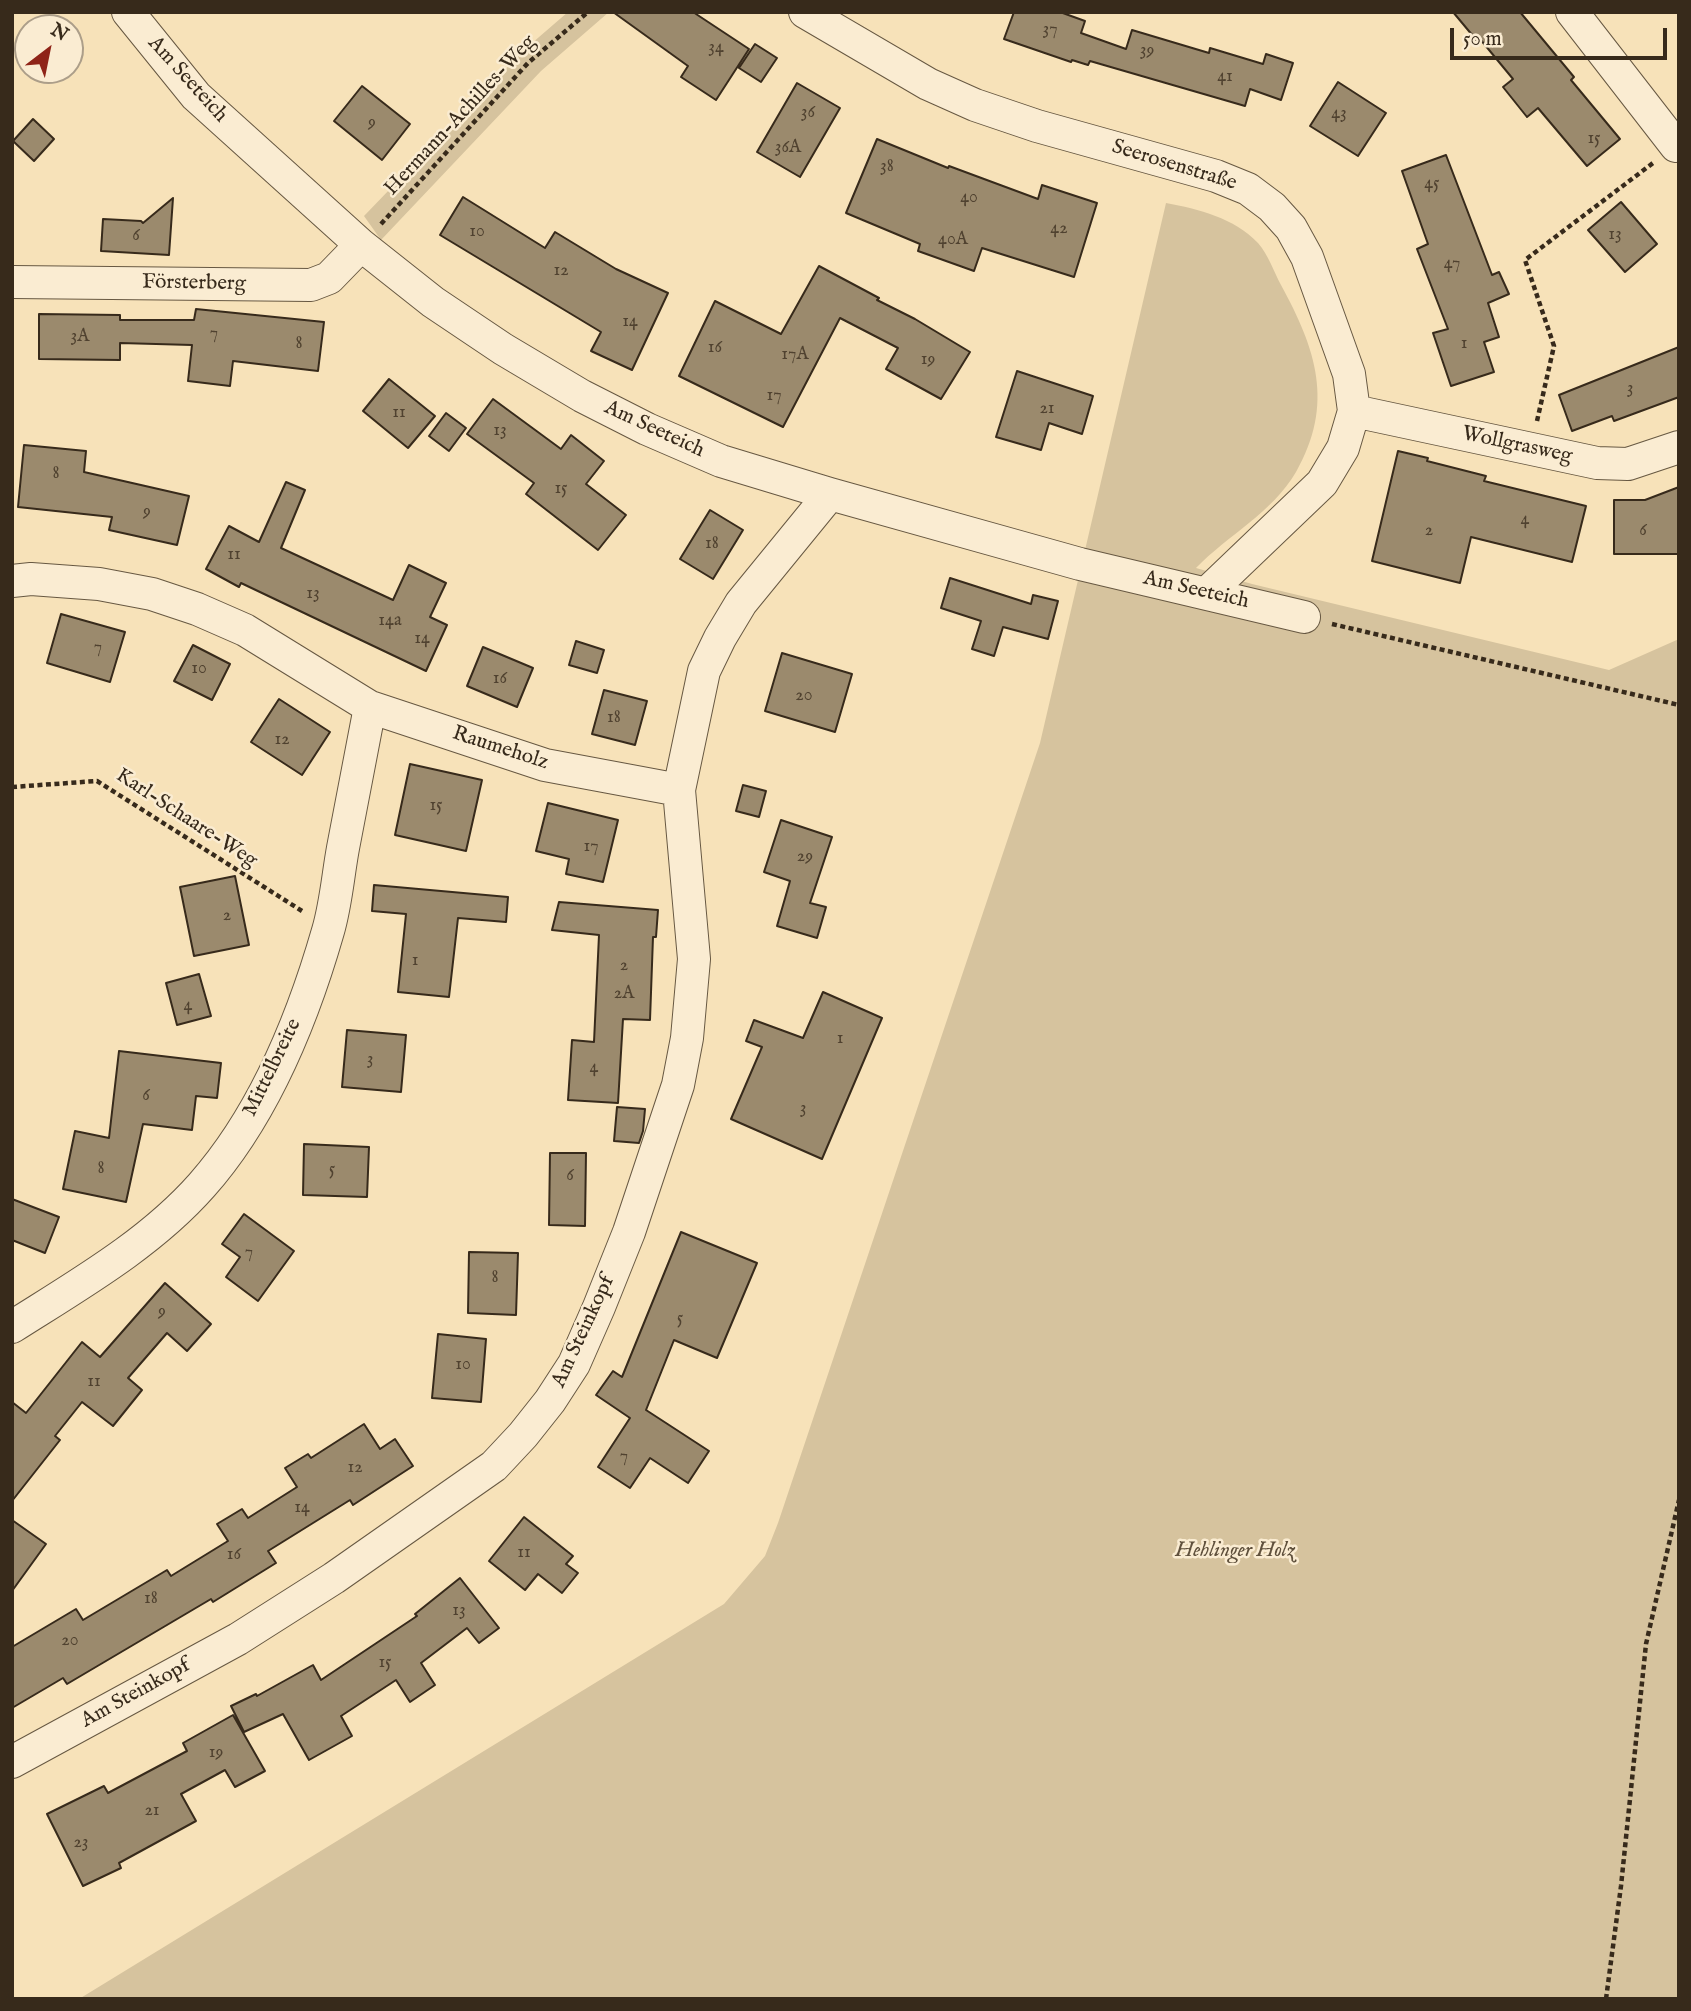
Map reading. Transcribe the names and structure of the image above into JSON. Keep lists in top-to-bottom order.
{
  "streets": {
    "street": [
      "Am Seeteich",
      "Seerosenstraße",
      "Försterberg",
      "Wollgrasweg",
      "Raumeholz",
      "Mittelbreite",
      "Am Steinkopf"
    ],
    "path": ["Hermann-Achilles-Weg", "Karl-Schaare-Weg"]
  },
  "crossings": [
    ["Am Seeteich", "Hermann-Achilles-Weg"],
    ["Am Seeteich", "Seerosenstraße"],
    ["Am Seeteich", "Försterberg"],
    ["Hermann-Achilles-Weg", "Försterberg"],
    ["Seerosenstraße", "Wollgrasweg"],
    ["Raumeholz", "Mittelbreite"],
    ["Raumeholz", "Am Steinkopf"],
    ["Karl-Schaare-Weg", "Mittelbreite"]
  ],
  "parks": ["Hehlinger Holz"],
  "house_numbers": [
    "37",
    "34",
    "39",
    "41",
    "36",
    "43",
    "9",
    "15",
    "36A",
    "38",
    "45",
    "40",
    "42",
    "10",
    "13",
    "6",
    "40A",
    "47",
    "12",
    "14",
    "7",
    "3A",
    "8",
    "1",
    "16",
    "17A",
    "19",
    "3",
    "17",
    "21",
    "11",
    "13",
    "8",
    "15",
    "9",
    "4",
    "2",
    "6",
    "18",
    "11",
    "13",
    "14a",
    "14",
    "7",
    "10",
    "16",
    "20",
    "18",
    "12",
    "15",
    "17",
    "29",
    "2",
    "1",
    "2",
    "2A",
    "4",
    "1",
    "3",
    "4",
    "6",
    "3",
    "8",
    "5",
    "6",
    "7",
    "8",
    "9",
    "5",
    "10",
    "11",
    "7",
    "12",
    "14",
    "11",
    "16",
    "18",
    "13",
    "20",
    "15",
    "19",
    "21",
    "23"
  ],
  "scale_bar": "50 m",
  "north": "top right"
}
